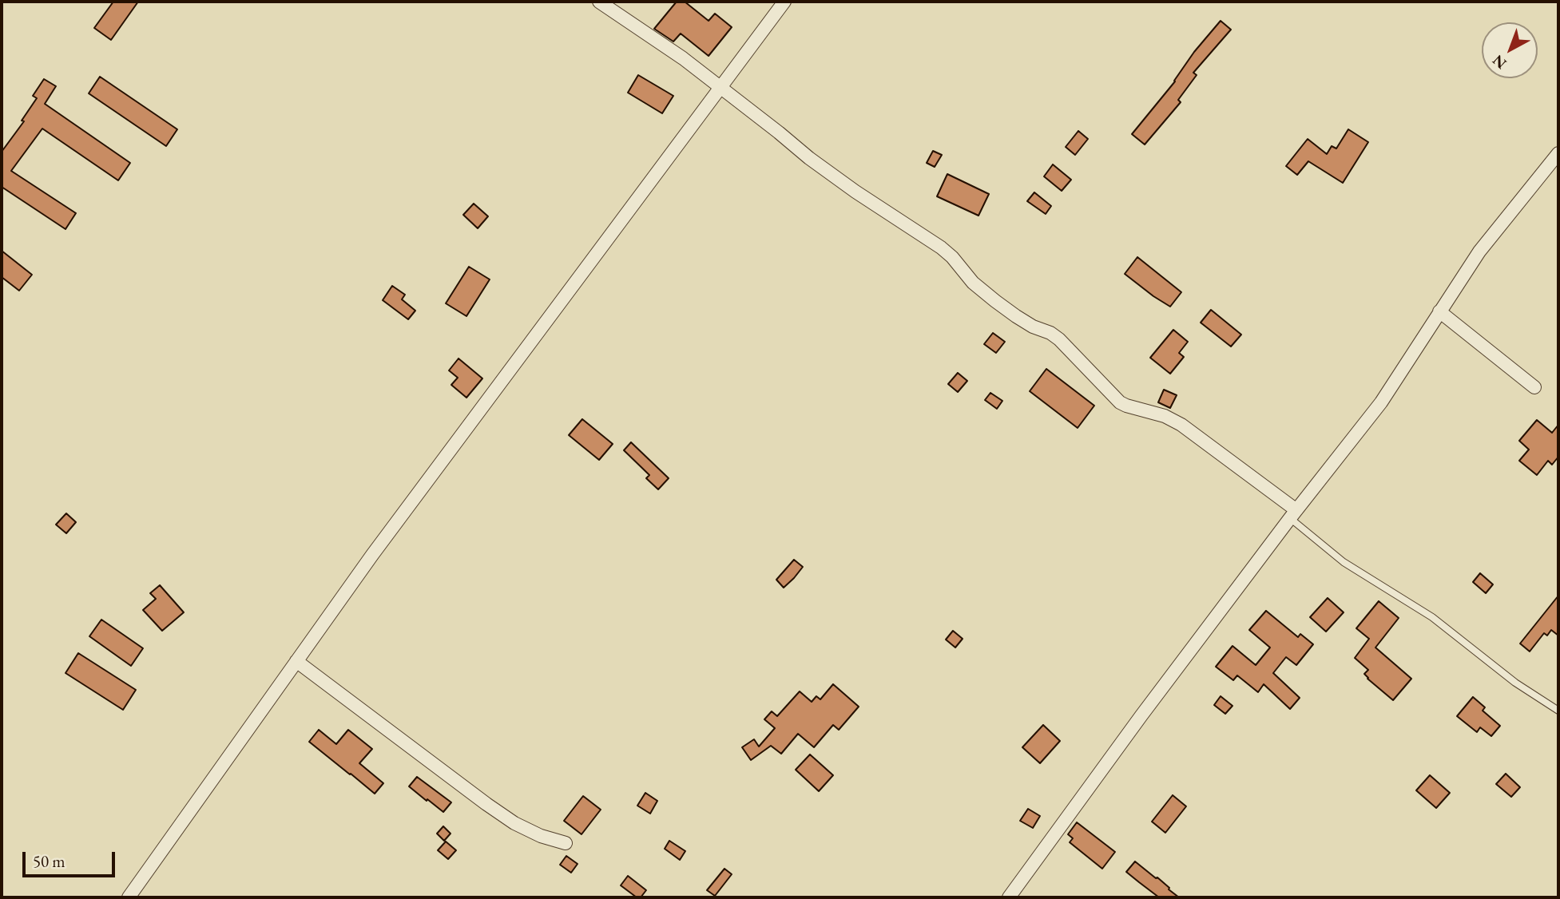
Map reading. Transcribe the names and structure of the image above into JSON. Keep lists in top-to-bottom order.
{
  "scale_bar": "50 m",
  "north": "bottom left"
}
